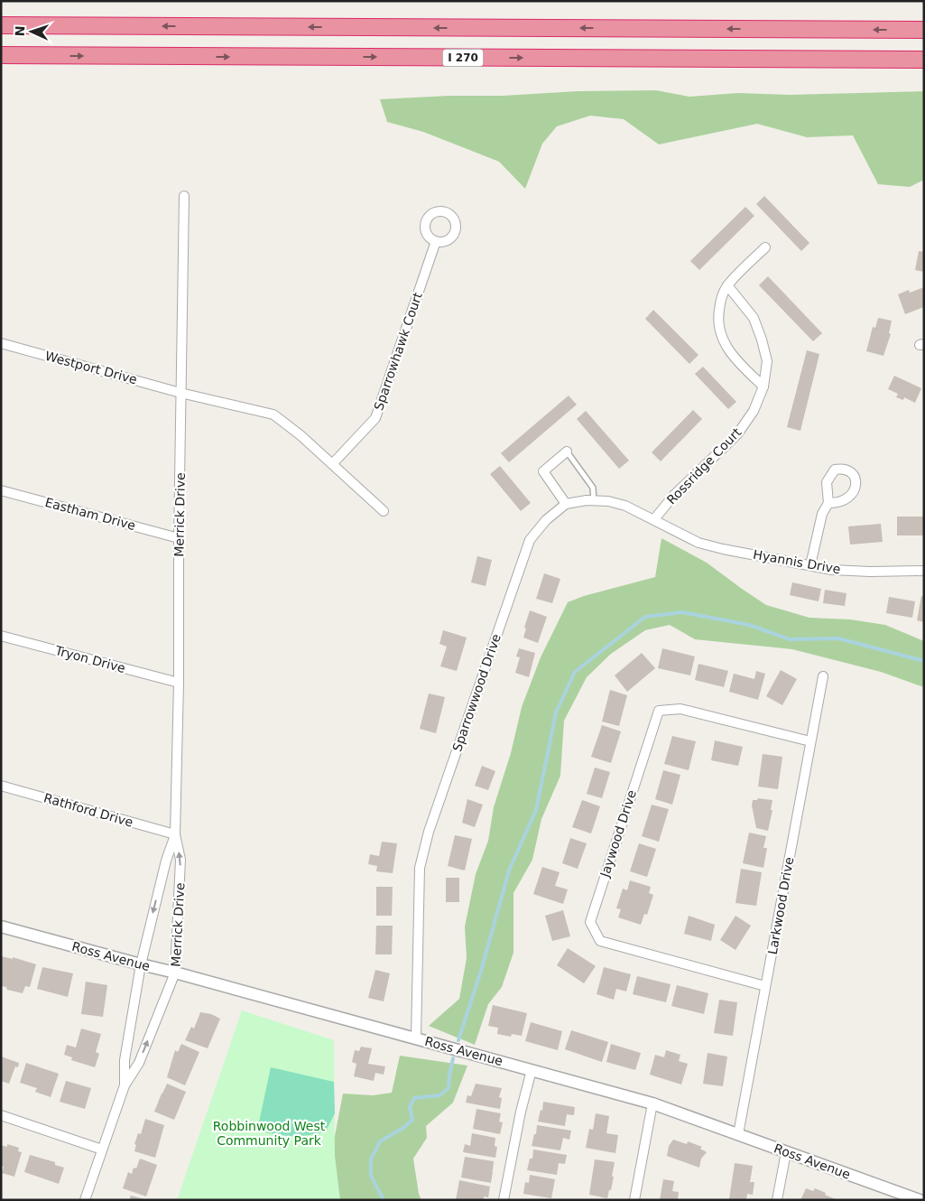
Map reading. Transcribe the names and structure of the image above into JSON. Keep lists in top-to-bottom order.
{
  "streets": {
    "highway": ["I 270"],
    "street": [
      "Sparrowhawk Court",
      "Westport Drive",
      "Rossridge Court",
      "Eastham Drive",
      "Merrick Drive",
      "Hyannis Drive",
      "Tryon Drive",
      "Sparrowwood Drive",
      "Rathford Drive",
      "Jaywood Drive",
      "Larkwood Drive",
      "Ross Avenue"
    ]
  },
  "crossings": [
    ["Westport Drive", "Merrick Drive"],
    ["Rossridge Court", "Hyannis Drive"],
    ["Eastham Drive", "Merrick Drive"],
    ["Merrick Drive", "Tryon Drive"],
    ["Merrick Drive", "Rathford Drive"],
    ["Merrick Drive", "Ross Avenue"],
    ["Sparrowwood Drive", "Ross Avenue"],
    ["Jaywood Drive", "Larkwood Drive"],
    ["Larkwood Drive", "Ross Avenue"]
  ],
  "parks": ["Robbinwood West Community Park"],
  "north": "left"
}
